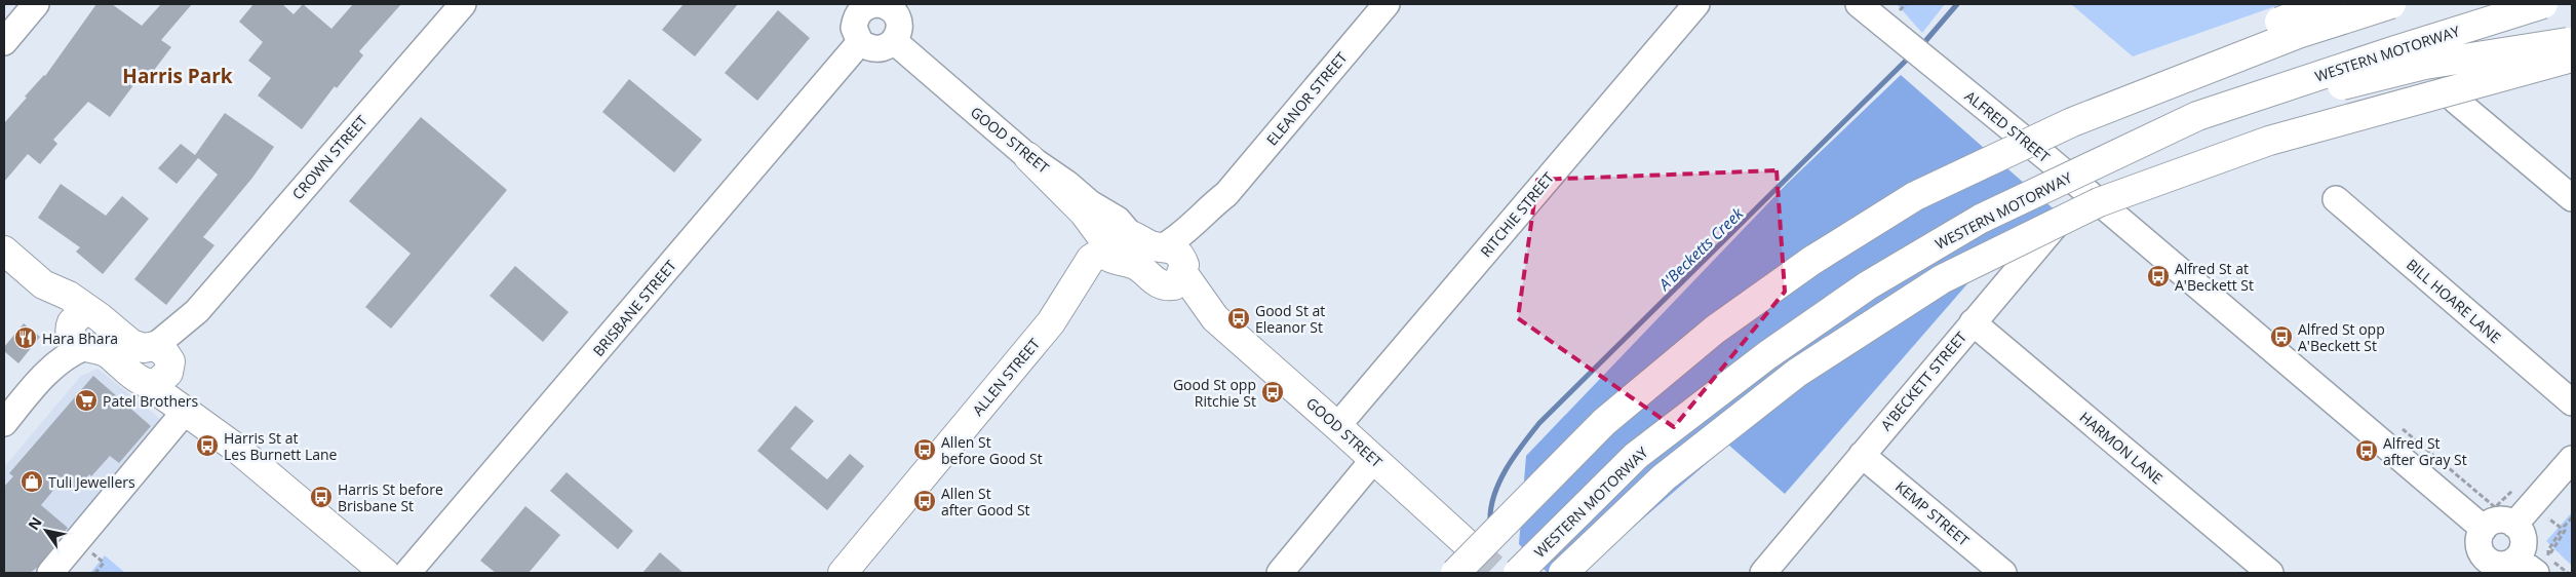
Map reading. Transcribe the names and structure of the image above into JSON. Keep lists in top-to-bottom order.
{
  "streets": {
    "main road": ["WESTERN MOTORWAY", "GOOD STREET", "ALLEN STREET"],
    "street": [
      "ELEANOR STREET",
      "ALFRED STREET",
      "CROWN STREET",
      "RITCHIE STREET",
      "BILL HOARE LANE",
      "BRISBANE STREET",
      "A'BECKETT STREET",
      "HARMON LANE",
      "KEMP STREET"
    ]
  },
  "crossings": [
    ["ELEANOR STREET", "GOOD STREET"],
    ["ALFRED STREET", "A'BECKETT STREET"],
    ["GOOD STREET", "RITCHIE STREET"],
    ["GOOD STREET", "BRISBANE STREET"],
    ["A'BECKETT STREET", "HARMON LANE"],
    ["A'BECKETT STREET", "KEMP STREET"]
  ],
  "districts": ["Harris Park"],
  "water": ["A'Becketts Creek"],
  "places": {
    "bus stop": [
      "Alfred St at A'Beckett St",
      "Good St at Eleanor St",
      "Alfred St opp A'Beckett St",
      "Good St opp Ritchie St",
      "Harris St at Les Burnett Lane",
      "Allen St before Good St",
      "Alfred St after Gray St",
      "Harris St before Brisbane St",
      "Allen St after Good St"
    ],
    "restaurant": ["Hara Bhara"],
    "supermarket": ["Patel Brothers"],
    "shop": ["Tuli Jewellers"]
  },
  "north": "top left"
}
